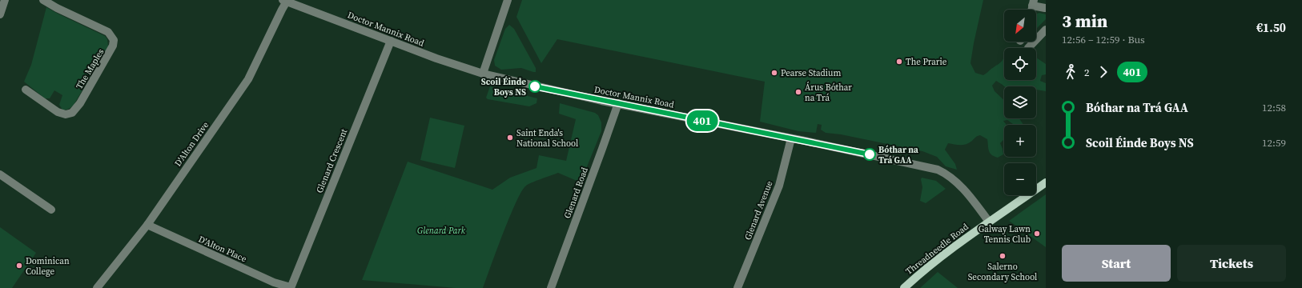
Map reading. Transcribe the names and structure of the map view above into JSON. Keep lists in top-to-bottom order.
{
  "streets": {
    "main road": ["Threadneedle Road"],
    "street": [
      "Doctor Mannix Road",
      "The Maples",
      "D'Alton Drive",
      "Glenard Crescent",
      "Glenard Road",
      "Glenard Avenue",
      "D'Alton Place"
    ]
  },
  "crossings": [
    ["Doctor Mannix Road", "D'Alton Drive"],
    ["Doctor Mannix Road", "Glenard Crescent"],
    ["Doctor Mannix Road", "Glenard Road"],
    ["Doctor Mannix Road", "Glenard Avenue"],
    ["Doctor Mannix Road", "Threadneedle Road"],
    ["D'Alton Drive", "D'Alton Place"],
    ["Glenard Crescent", "D'Alton Place"]
  ],
  "parks": ["Glenard Park"],
  "places": [
    "The Prarie",
    "Pearse Stadium",
    "Scoil Éinde Boys NS",
    "Árus Bóthar na Trá",
    "Saint Enda's National School",
    "Bóthar na Trá GAA",
    "Galway Lawn Tennis Club",
    "Salerno Secondary School",
    "Dominican College"
  ],
  "lines": ["bus line 401"],
  "north": "bottom left",
  "page": {
    "on_map": "401",
    "heading": ["3 min", "12:56 – 12:59 · Bus", "€1.50"],
    "map_buttons": ["+", "−"],
    "legs": ["2", "401"],
    "list": [
      {
        "name": "Bóthar na Trá GAA",
        "value": "12:58"
      },
      {
        "name": "Scoil Éinde Boys NS",
        "value": "12:59"
      }
    ],
    "buttons": ["Start", "Tickets"]
  }
}
